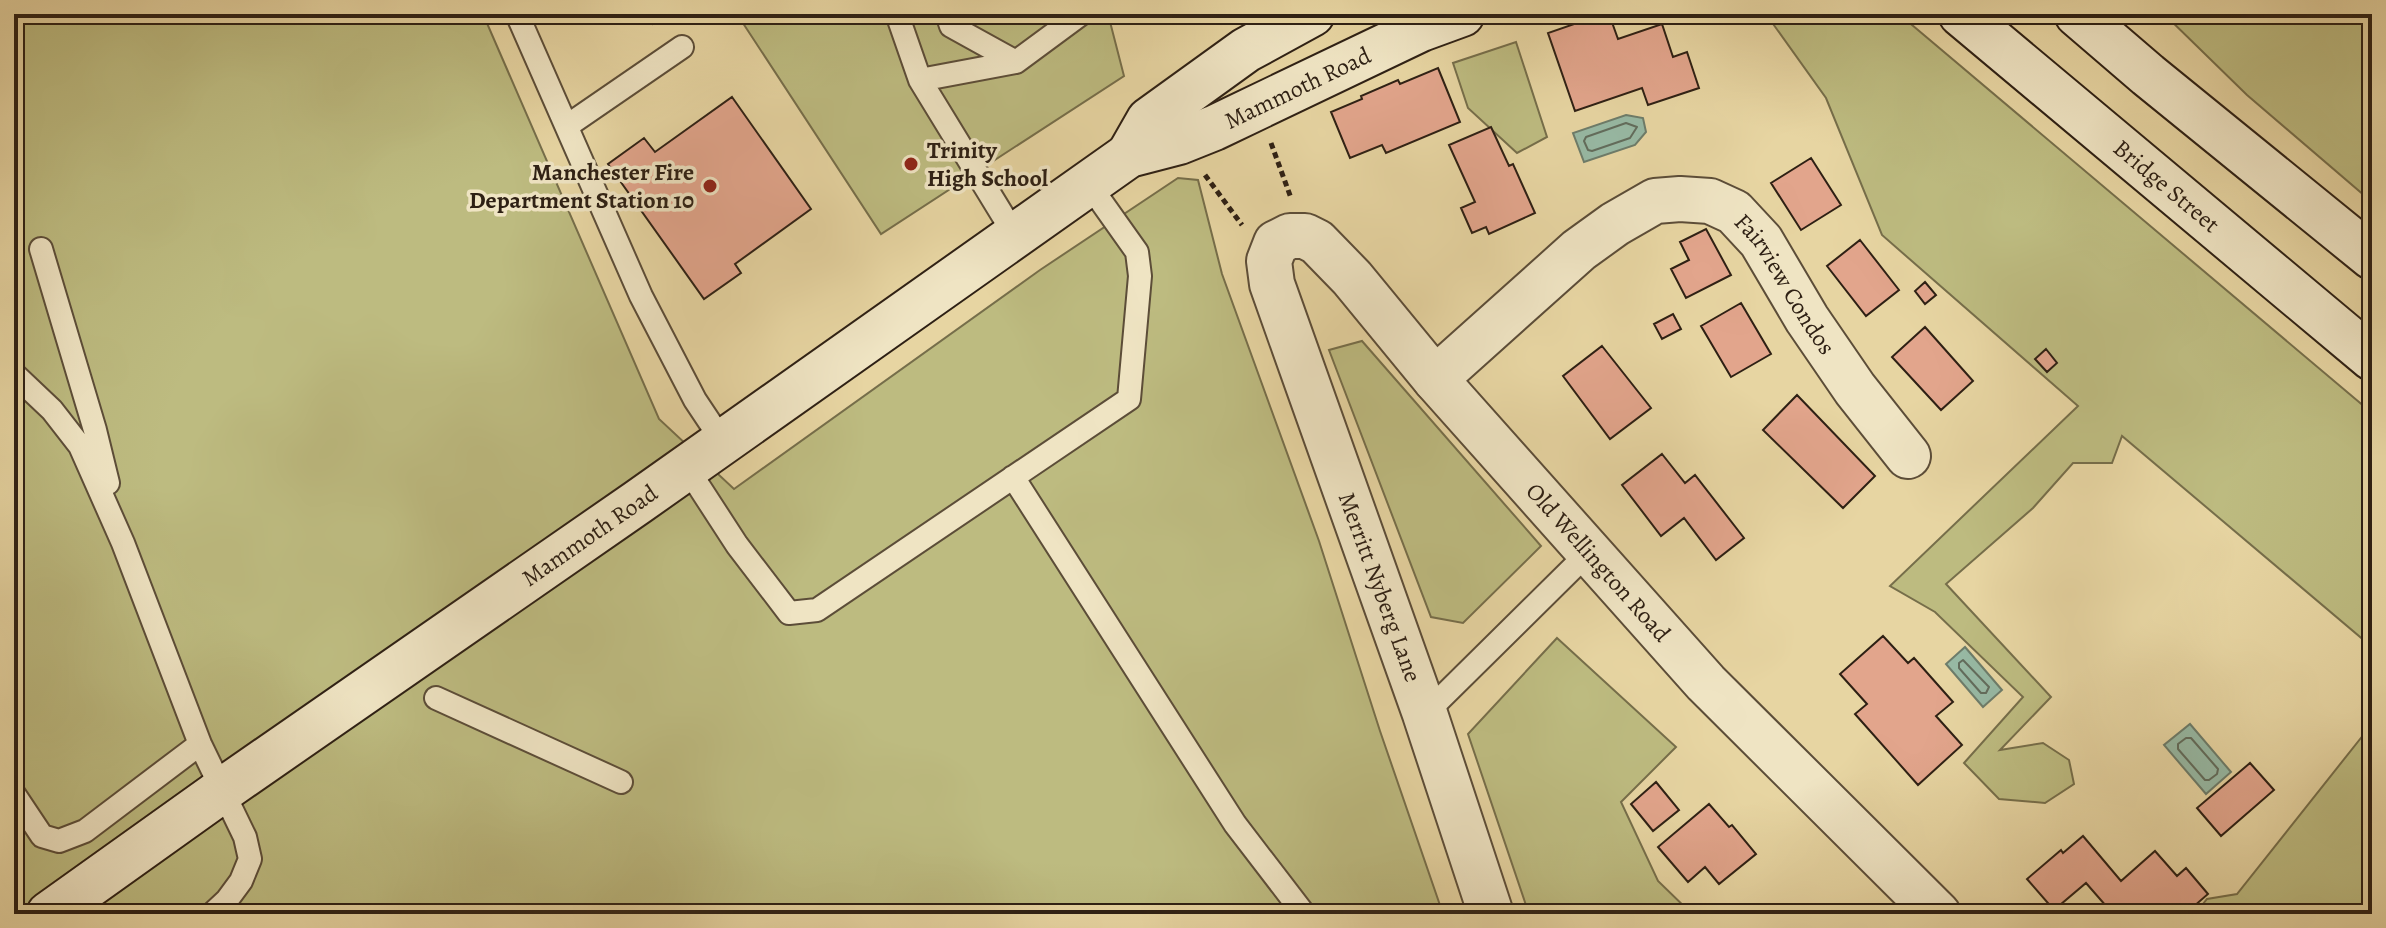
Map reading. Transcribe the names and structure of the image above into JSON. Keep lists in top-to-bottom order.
{
  "streets": {
    "main road": [
      "Mammoth Road",
      "Bridge Street",
      "Fairview Condos",
      "Old Wellington Road",
      "Merritt Nyberg Lane"
    ]
  },
  "crossings": [
    ["Fairview Condos", "Old Wellington Road"]
  ],
  "places": ["Trinity High School", "Manchester Fire Department Station 10"]
}
